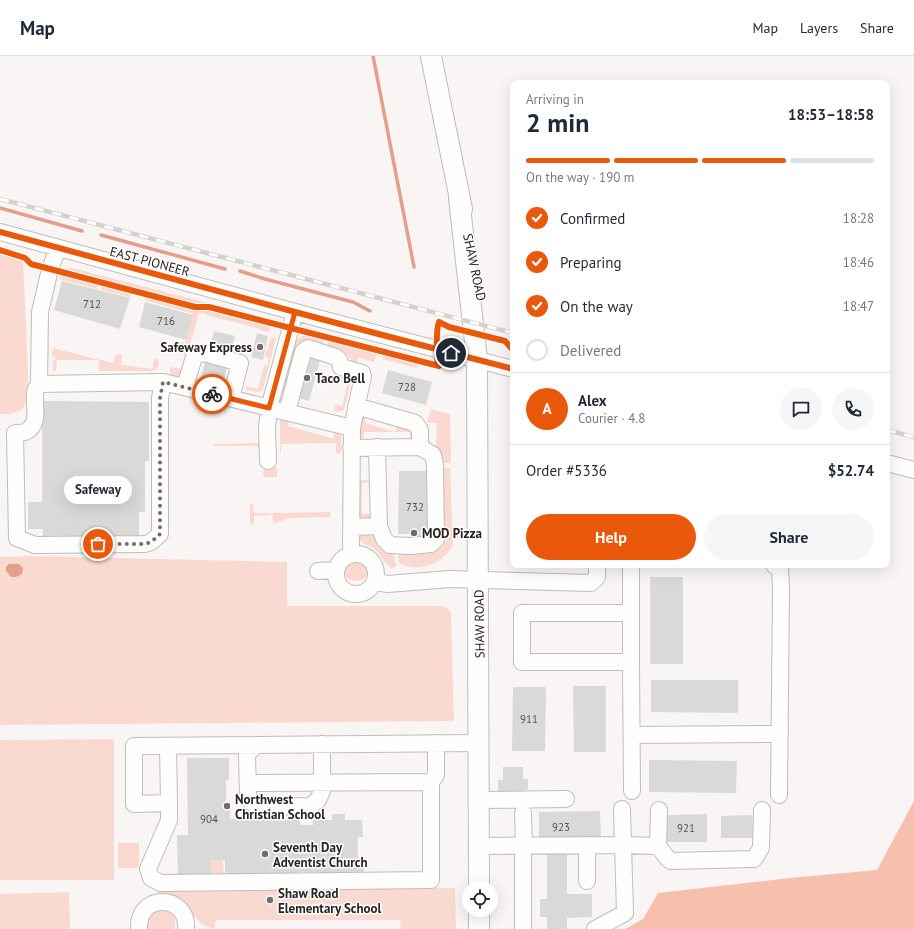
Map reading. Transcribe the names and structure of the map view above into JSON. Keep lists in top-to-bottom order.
{
  "streets": {
    "main road": ["SHAW ROAD"],
    "street": ["EAST PIONEER"]
  },
  "crossings": [
    ["EAST PIONEER", "SHAW ROAD"]
  ],
  "places": [
    "Safeway Express",
    "Taco Bell",
    "MOD Pizza",
    "Safeway",
    "Northwest Christian School",
    "Seventh Day Adventist Church",
    "Shaw Road Elementary School"
  ],
  "house_numbers": [
    "712",
    "716",
    "728",
    "732",
    "911",
    "904",
    "923",
    "921"
  ],
  "page": {
    "header": "Map",
    "nav": ["Map", "Layers", "Share"],
    "heading": ["2 min", "Arriving in", "18:53–18:58"],
    "panel": [
      "Alex",
      "Courier · 4.8",
      "Order #5336",
      "$52.74"
    ],
    "bar": "On the way · 190 m",
    "list": [
      ["Confirmed", "18:28"],
      ["Preparing", "18:46"],
      ["On the way", "18:47"],
      "Delivered"
    ],
    "round": "A",
    "bubble": "Safeway",
    "buttons": ["Help", "Share"]
  }
}
